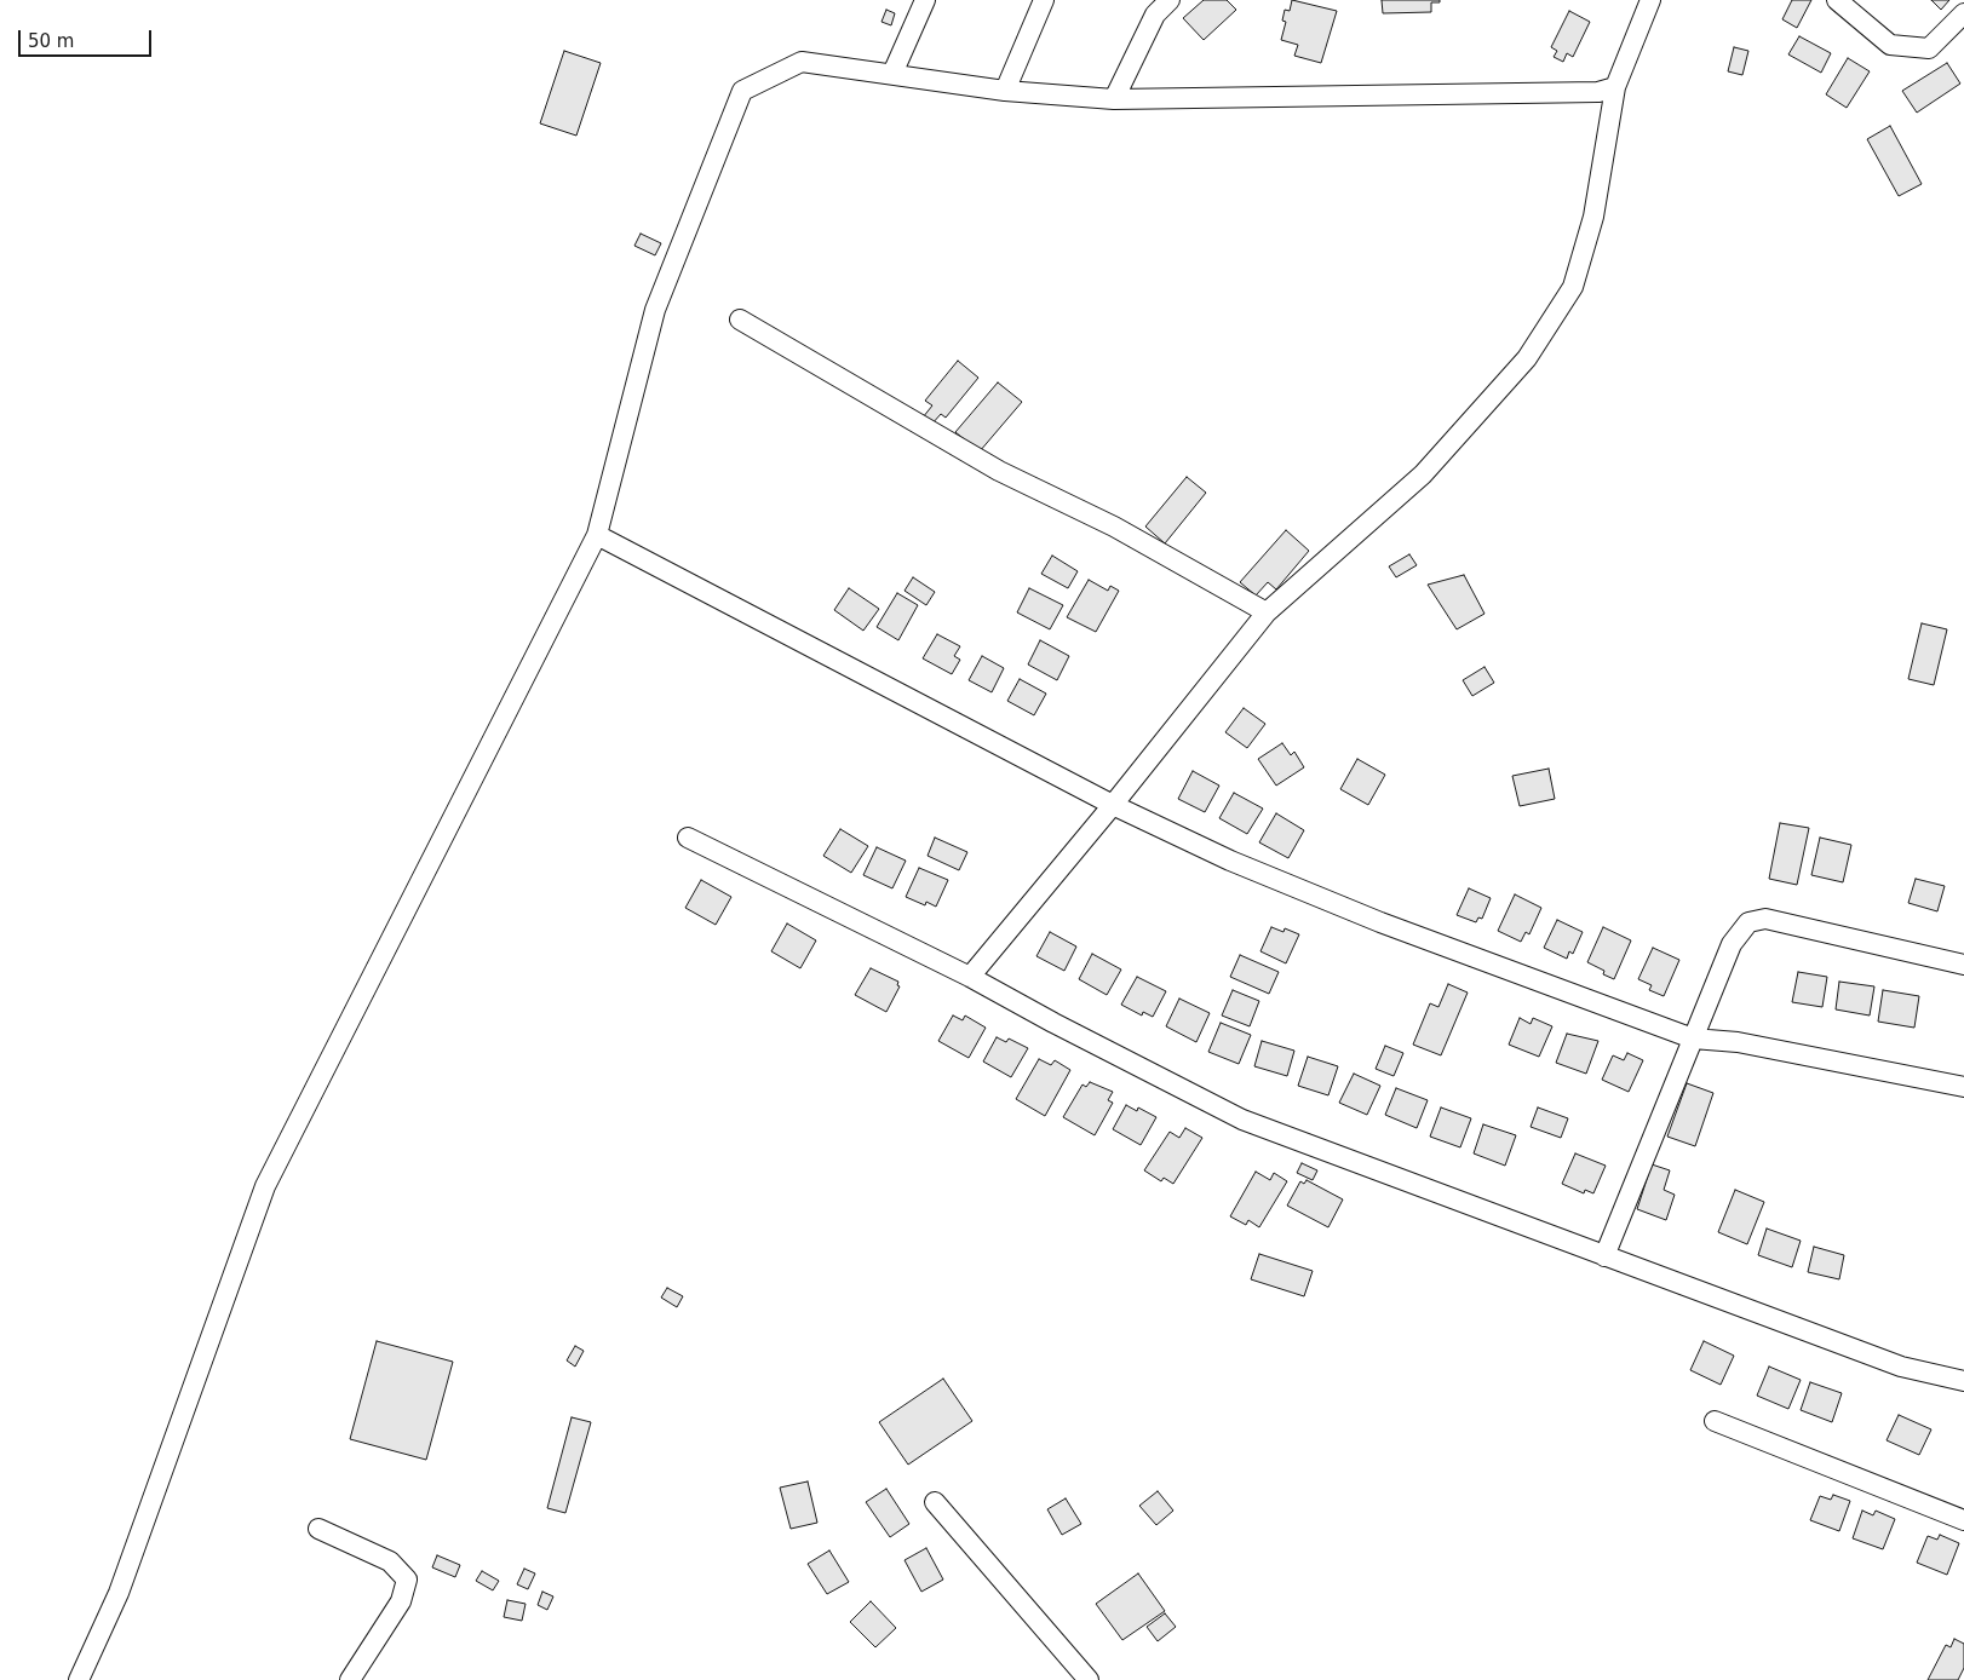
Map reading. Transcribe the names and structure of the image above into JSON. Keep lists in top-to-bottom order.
{
  "scale_bar": "50 m"
}
